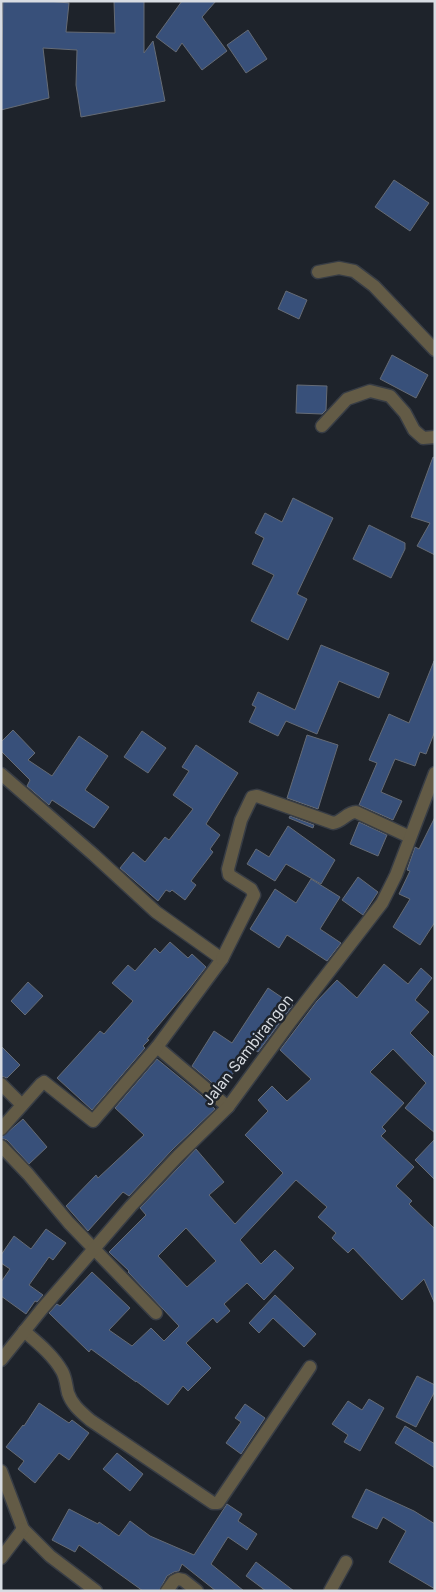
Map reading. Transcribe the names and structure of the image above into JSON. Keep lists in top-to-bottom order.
{
  "streets": {
    "street": ["Jalan Sambirangon"]
  }
}
